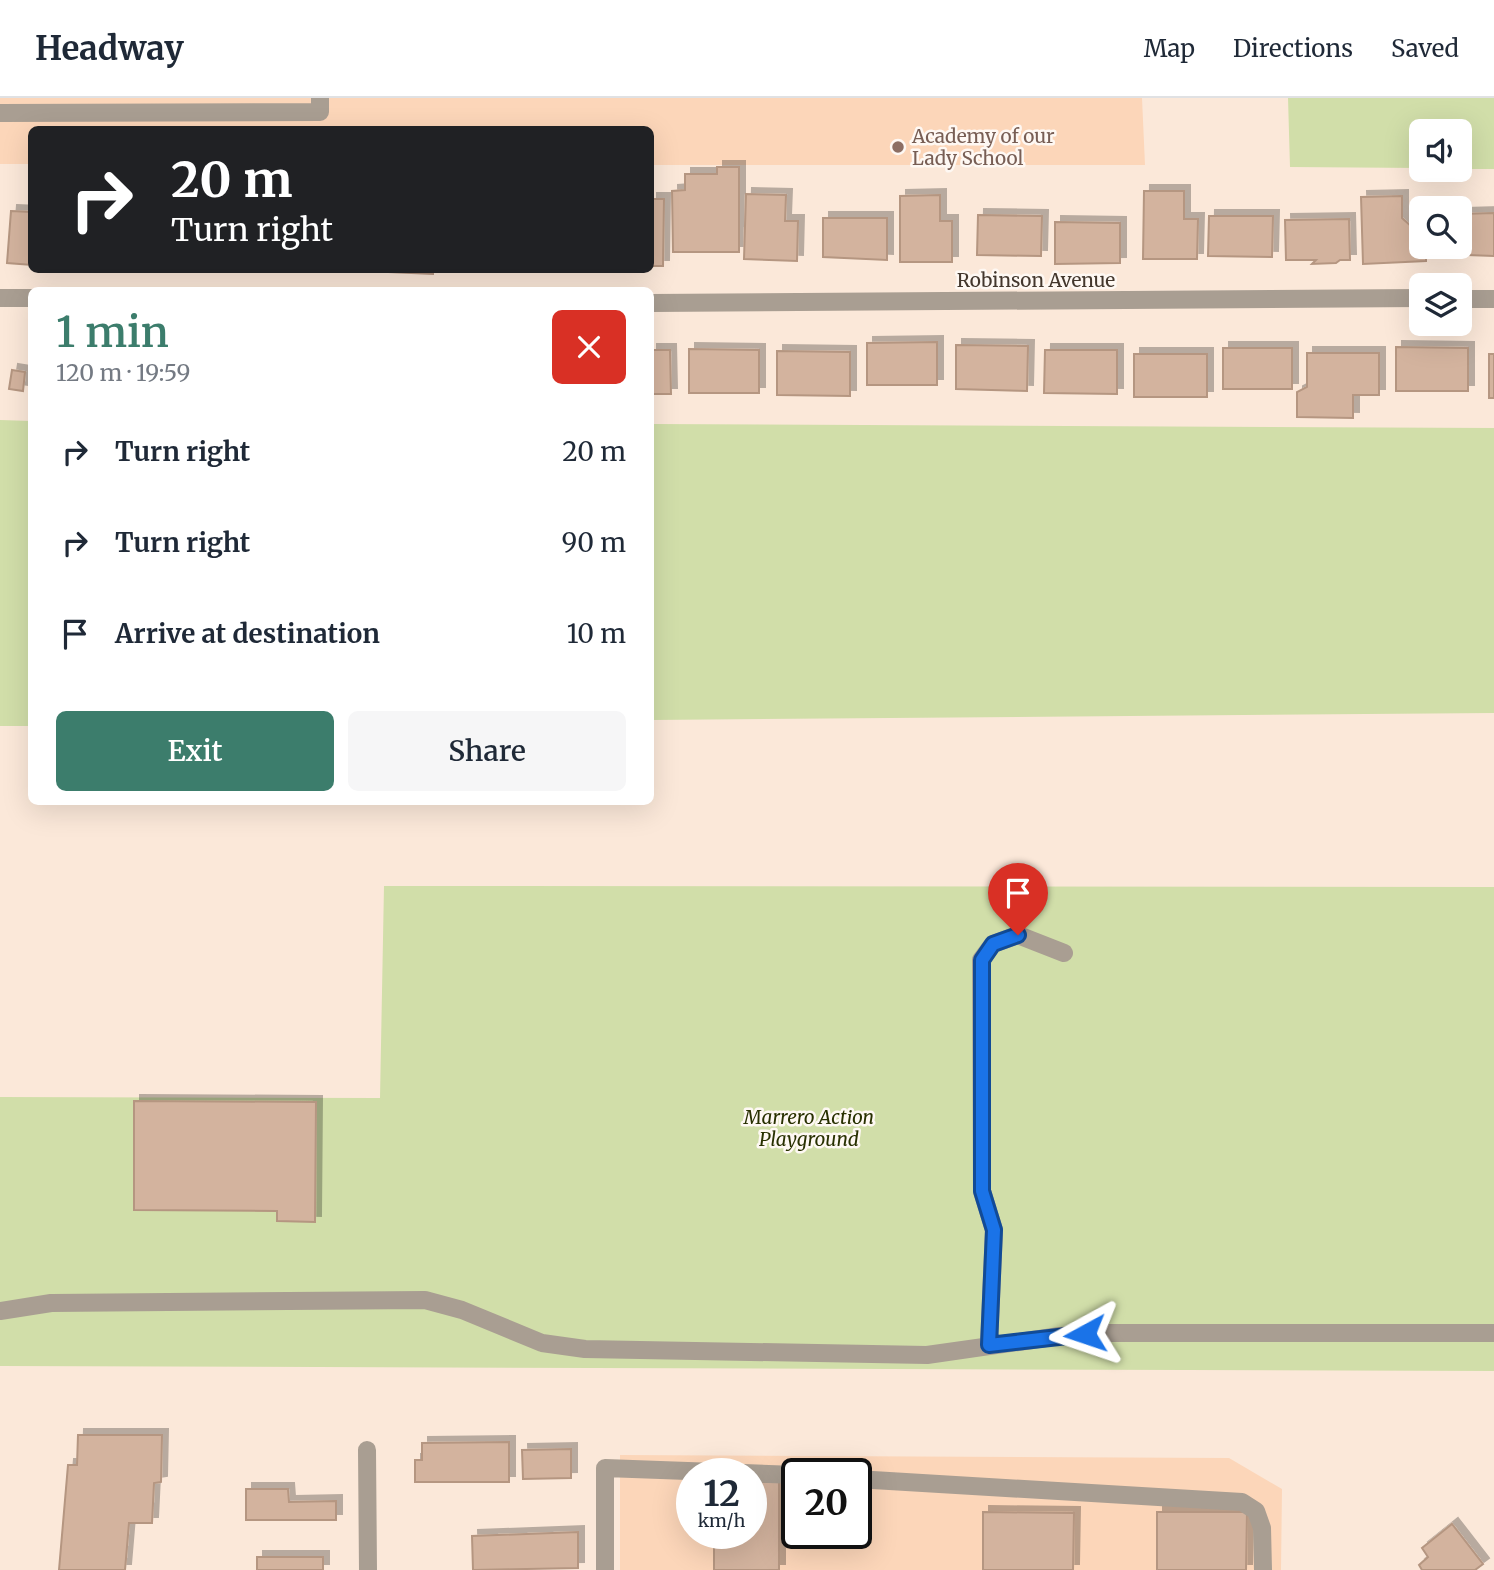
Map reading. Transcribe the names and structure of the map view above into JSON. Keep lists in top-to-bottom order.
{
  "streets": {
    "street": ["Robinson Avenue"]
  },
  "parks": ["Marrero Action Playground"],
  "places": ["Academy of our Lady School"],
  "page": {
    "header": "Headway",
    "nav": ["Map", "Directions", "Saved"],
    "turn": ["20 m", "Turn right"],
    "heading": ["1 min", "120 m · 19:59"],
    "list": [
      {
        "name": "Turn right",
        "value": "20 m"
      },
      {
        "name": "Turn right",
        "value": "90 m"
      },
      {
        "name": "Arrive at destination",
        "value": "10 m"
      }
    ],
    "buttons": ["Exit", "Share"],
    "speed": "12 km/h",
    "limit": "20"
  }
}
